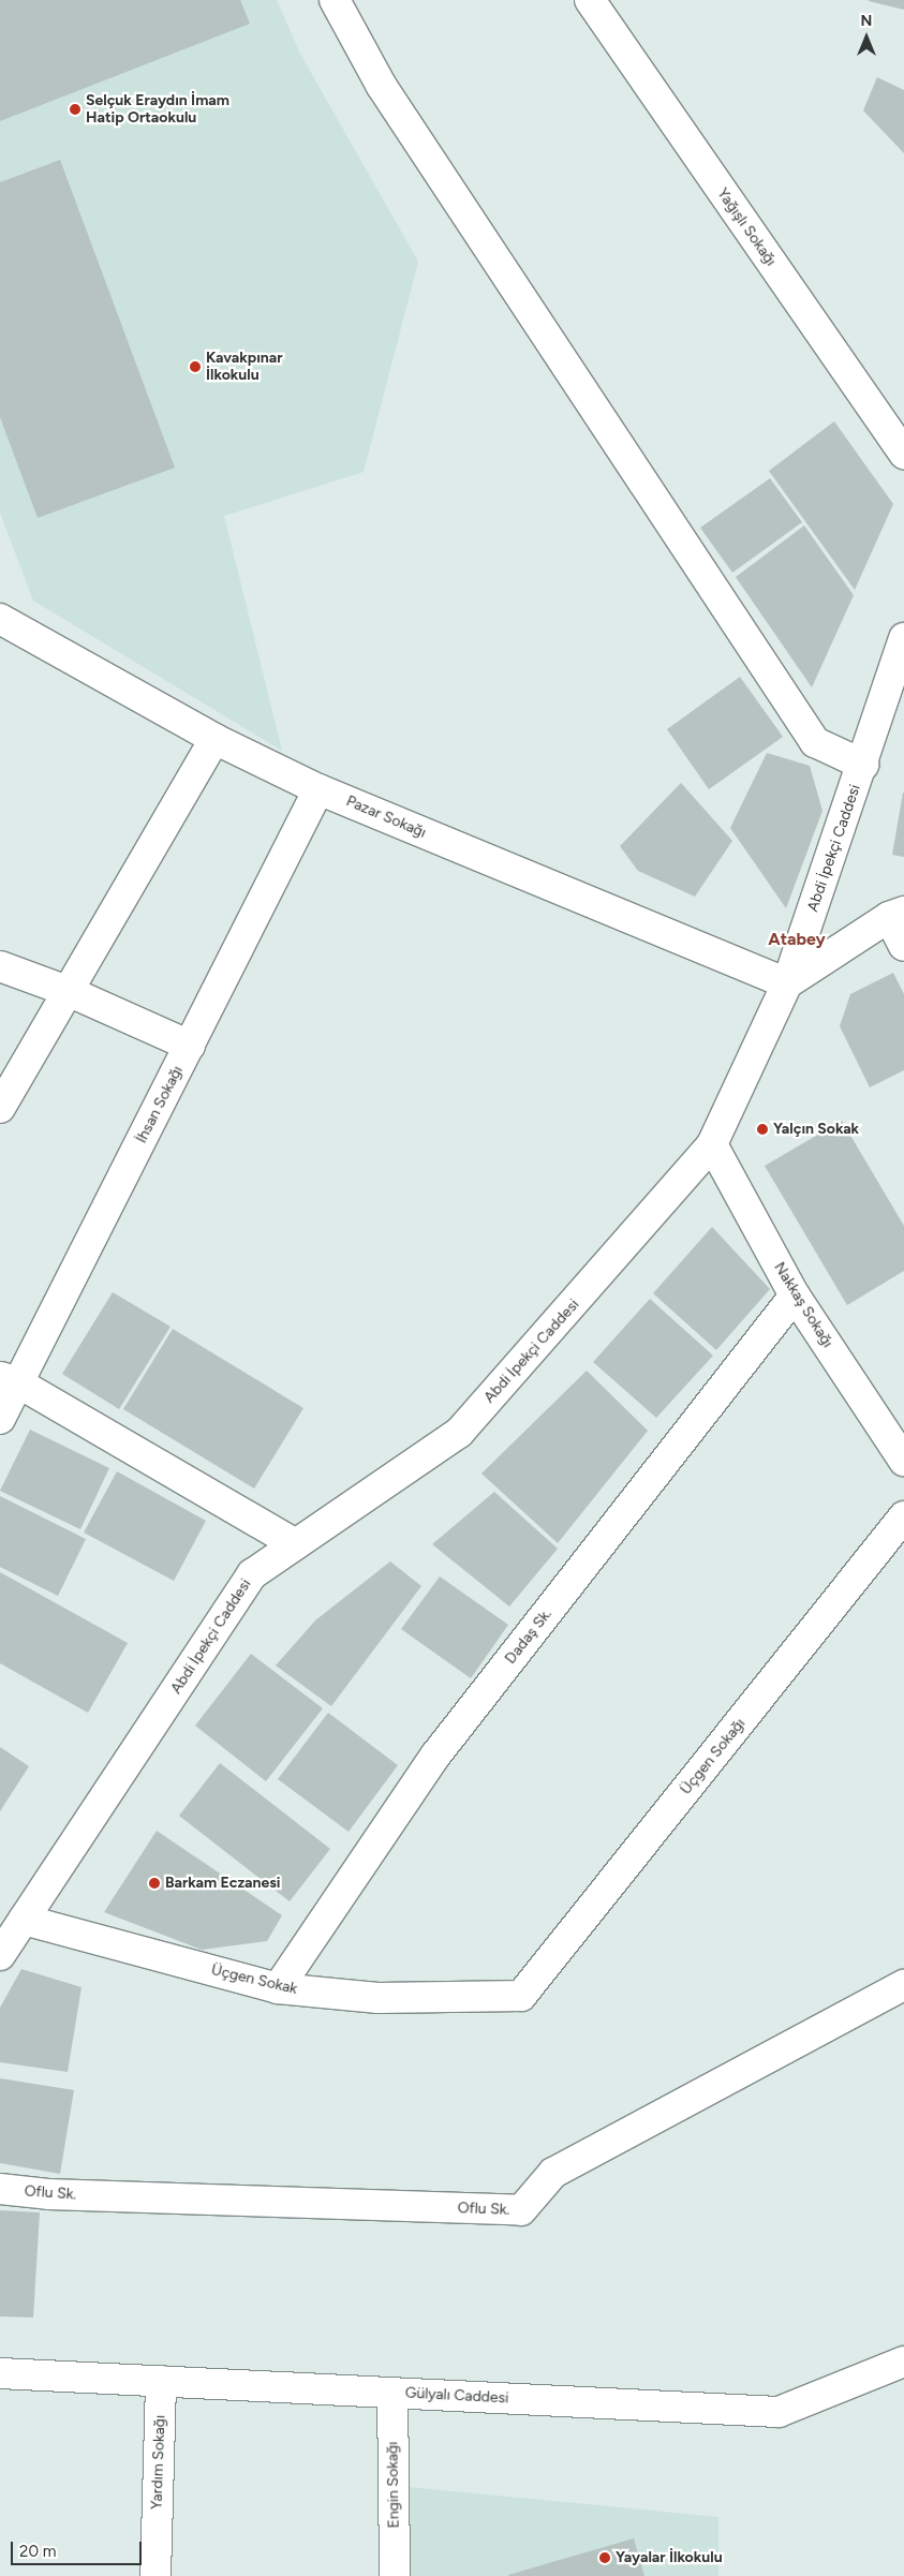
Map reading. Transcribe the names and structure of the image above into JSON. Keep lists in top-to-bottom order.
{
  "streets": {
    "street": [
      "Yağışlı Sokağı",
      "Pazar Sokağı",
      "Abdi İpekçi Caddesi",
      "İhsan Sokağı",
      "Nakkaş Sokağı",
      "Dadaş Sk.",
      "Üçgen Sokağı",
      "Üçgen Sokak",
      "Oflu Sk.",
      "Gülyalı Caddesi",
      "Yardım Sokağı",
      "Engin Sokağı"
    ]
  },
  "crossings": [
    ["Pazar Sokağı", "Abdi İpekçi Caddesi"],
    ["Pazar Sokağı", "İhsan Sokağı"],
    ["Abdi İpekçi Caddesi", "Nakkaş Sokağı"],
    ["Abdi İpekçi Caddesi", "Üçgen Sokak"],
    ["Nakkaş Sokağı", "Dadaş Sk."],
    ["Dadaş Sk.", "Üçgen Sokak"],
    ["Üçgen Sokağı", "Üçgen Sokak"],
    ["Gülyalı Caddesi", "Yardım Sokağı"],
    ["Gülyalı Caddesi", "Engin Sokağı"]
  ],
  "districts": ["Atabey"],
  "places": [
    "Selçuk Eraydın İmam Hatip Ortaokulu",
    "Kavakpınar İlkokulu",
    "Yalçın Sokak",
    "Barkam Eczanesi",
    "Yayalar İlkokulu"
  ],
  "scale_bar": "20 m",
  "north": "top"
}
